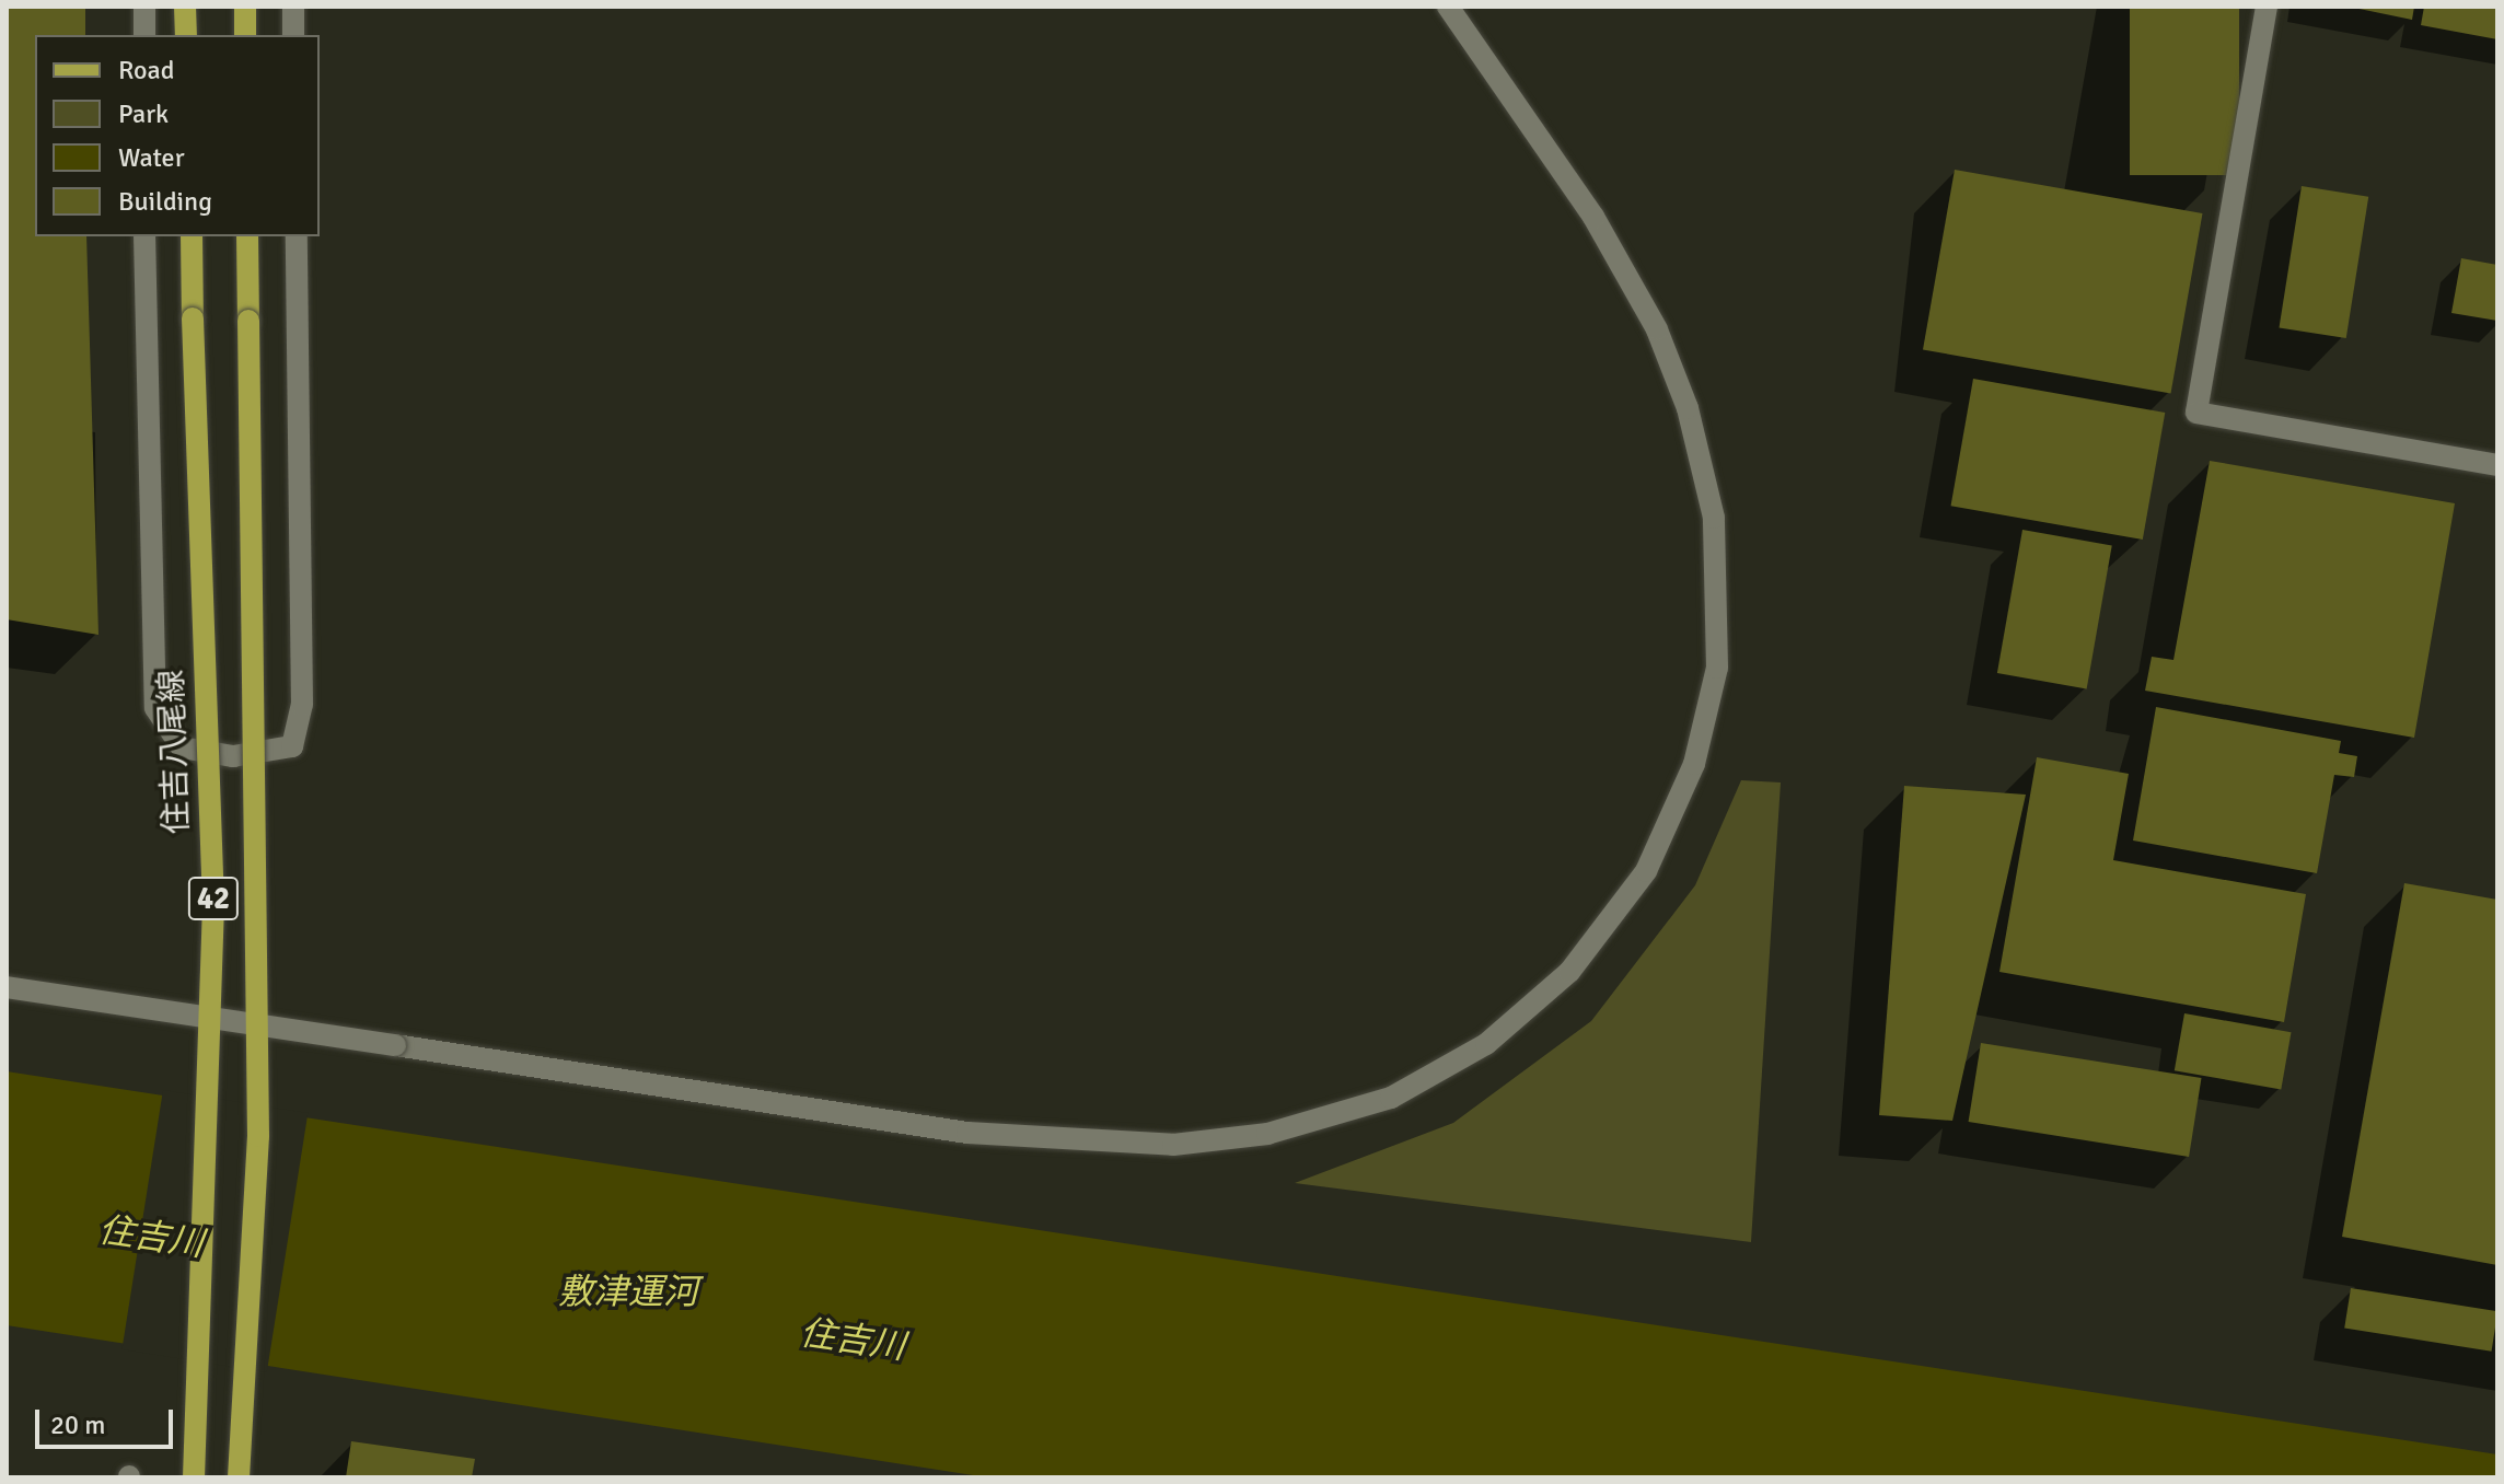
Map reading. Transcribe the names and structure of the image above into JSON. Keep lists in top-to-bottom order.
{
  "streets": {
    "main road": ["住吉八尾線", "42"]
  },
  "water": ["住吉川", "敷津運河"],
  "legend": [
    "Road",
    "Park",
    "Water",
    "Building"
  ],
  "scale_bar": "20 m"
}
